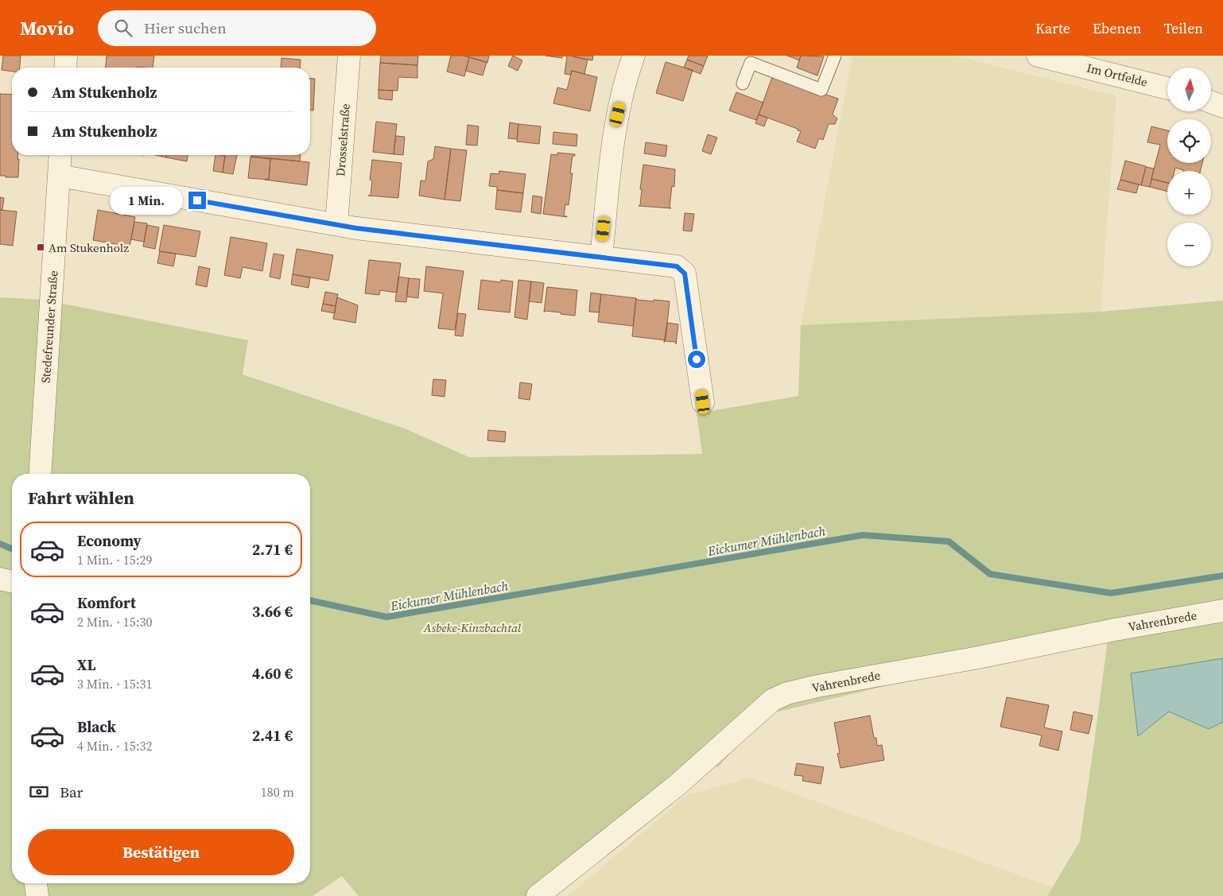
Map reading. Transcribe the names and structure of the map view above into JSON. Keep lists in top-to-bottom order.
{
  "streets": {
    "street": [
      "Im Ortfelde",
      "Drosselstraße",
      "Stedefreunder Straße",
      "Vahrenbrede"
    ]
  },
  "water": ["Eickumer Mühlenbach"],
  "parks": ["Asbeke-Kinzbachtal"],
  "places": {
    "transit": ["Am Stukenholz"]
  },
  "north": "top",
  "page": {
    "header": "Movio",
    "search": "Hier suchen",
    "nav": ["Karte", "Ebenen", "Teilen"],
    "map_buttons": ["+", "−"],
    "banner": ["Am Stukenholz", "Am Stukenholz"],
    "bubble": "1 Min.",
    "heading": "Fahrt wählen",
    "list": [
      {
        "name": "Economy",
        "note": "1 Min. · 15:29",
        "value": "2.71 €"
      },
      {
        "name": "Komfort",
        "note": "2 Min. · 15:30",
        "value": "3.66 €"
      },
      {
        "name": "XL",
        "note": "3 Min. · 15:31",
        "value": "4.60 €"
      },
      {
        "name": "Black",
        "note": "4 Min. · 15:32",
        "value": "2.41 €"
      }
    ],
    "pay": ["Bar", "180 m"],
    "buttons": "Bestätigen"
  }
}
